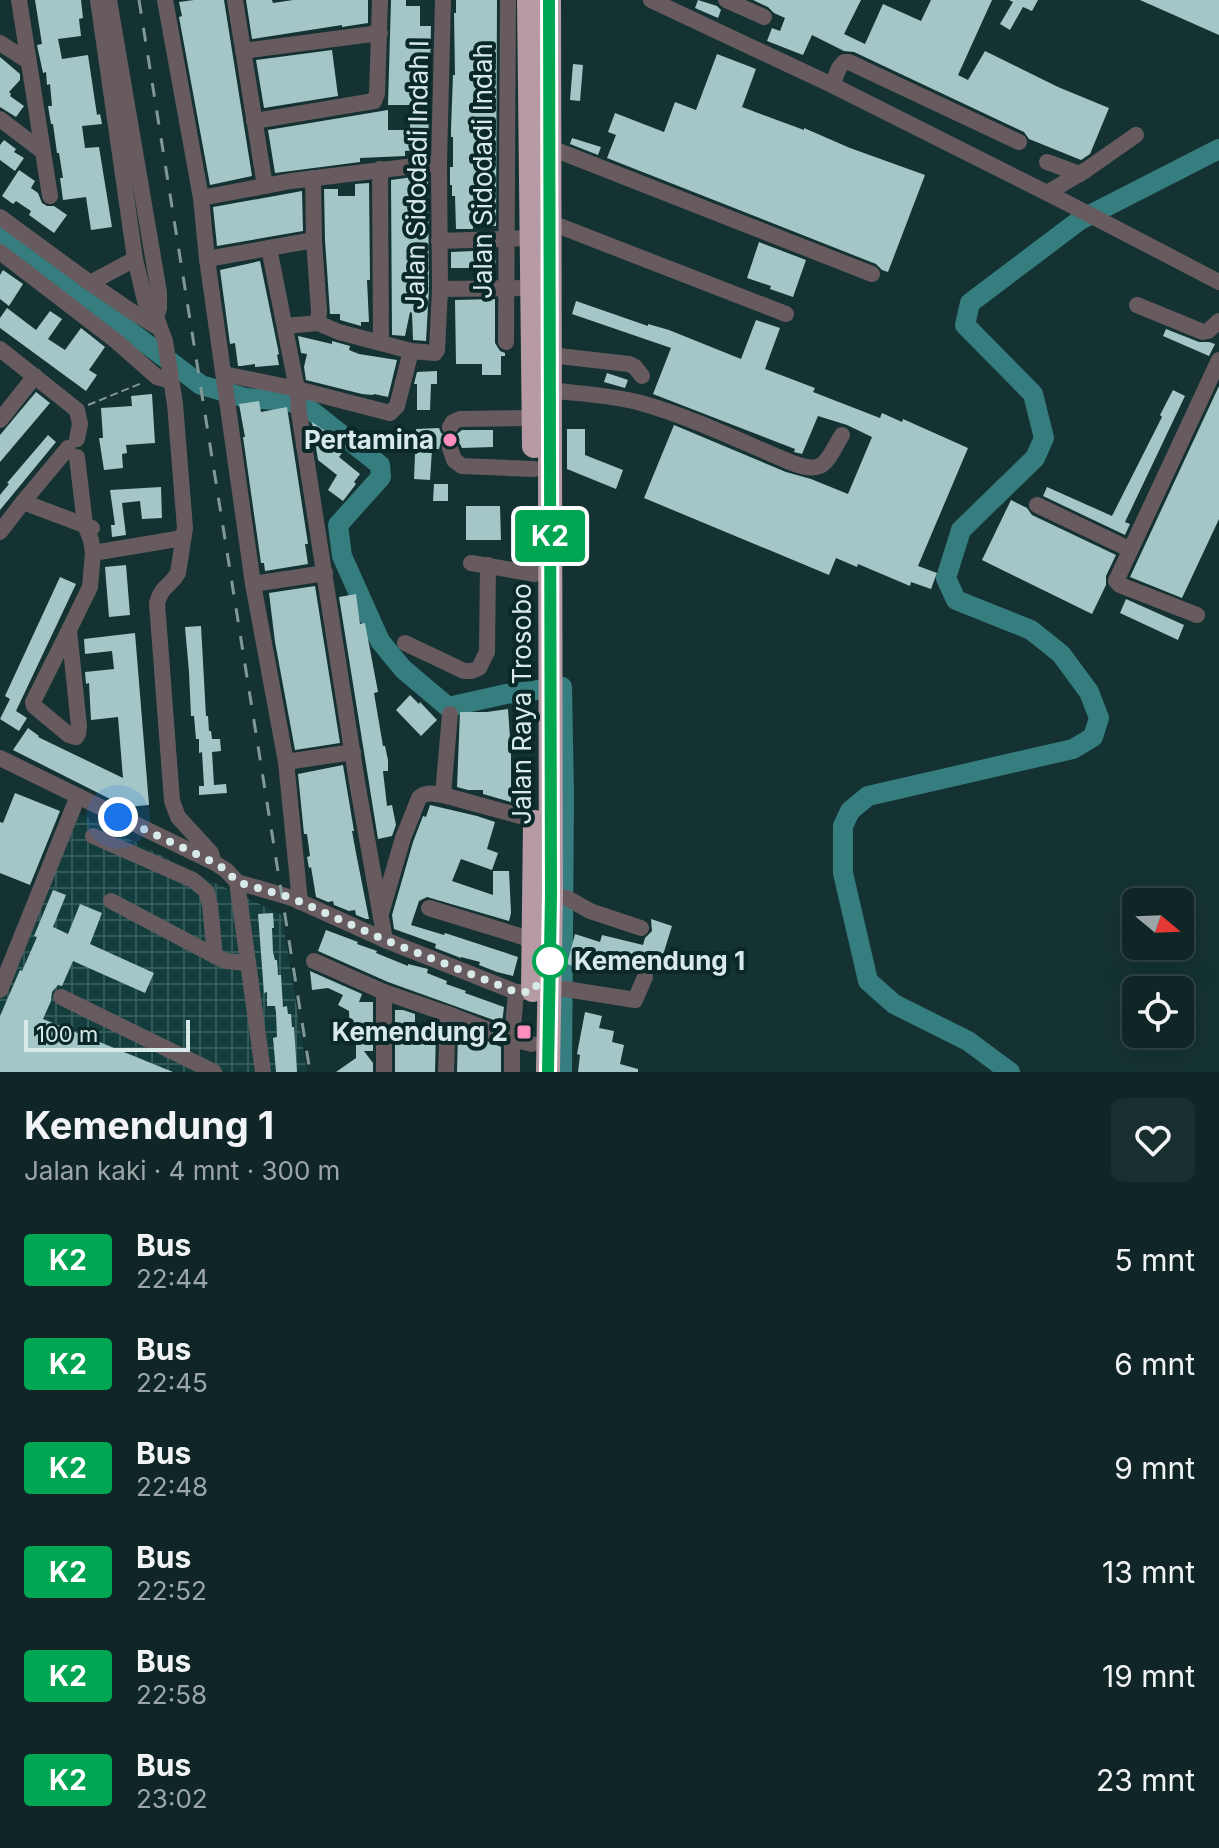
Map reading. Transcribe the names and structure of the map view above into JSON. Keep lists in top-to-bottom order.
{
  "streets": {
    "highway": ["Jalan Raya Trosobo"],
    "street": ["Jalan Sidodadi Indah", "Jalan Sidodadi Indah I"]
  },
  "crossings": [
    ["Jalan Sidodadi Indah", "Jalan Raya Trosobo"]
  ],
  "places": {
    "other": ["Pertamina", "Kemendung 1"],
    "transit": ["Kemendung 2"]
  },
  "lines": ["bus line K2"],
  "scale_bar": "100 m",
  "north": "right",
  "page": {
    "on_map": "K2",
    "scale": "100 m",
    "heading": ["Kemendung 1", "Jalan kaki · 4 mnt · 300 m"],
    "list": [
      {
        "mark": "K2",
        "name": "Bus",
        "note": "22:44",
        "value": "5 mnt"
      },
      {
        "mark": "K2",
        "name": "Bus",
        "note": "22:45",
        "value": "6 mnt"
      },
      {
        "mark": "K2",
        "name": "Bus",
        "note": "22:48",
        "value": "9 mnt"
      },
      {
        "mark": "K2",
        "name": "Bus",
        "note": "22:52",
        "value": "13 mnt"
      },
      {
        "mark": "K2",
        "name": "Bus",
        "note": "22:58",
        "value": "19 mnt"
      },
      {
        "mark": "K2",
        "name": "Bus",
        "note": "23:02",
        "value": "23 mnt"
      }
    ]
  }
}
